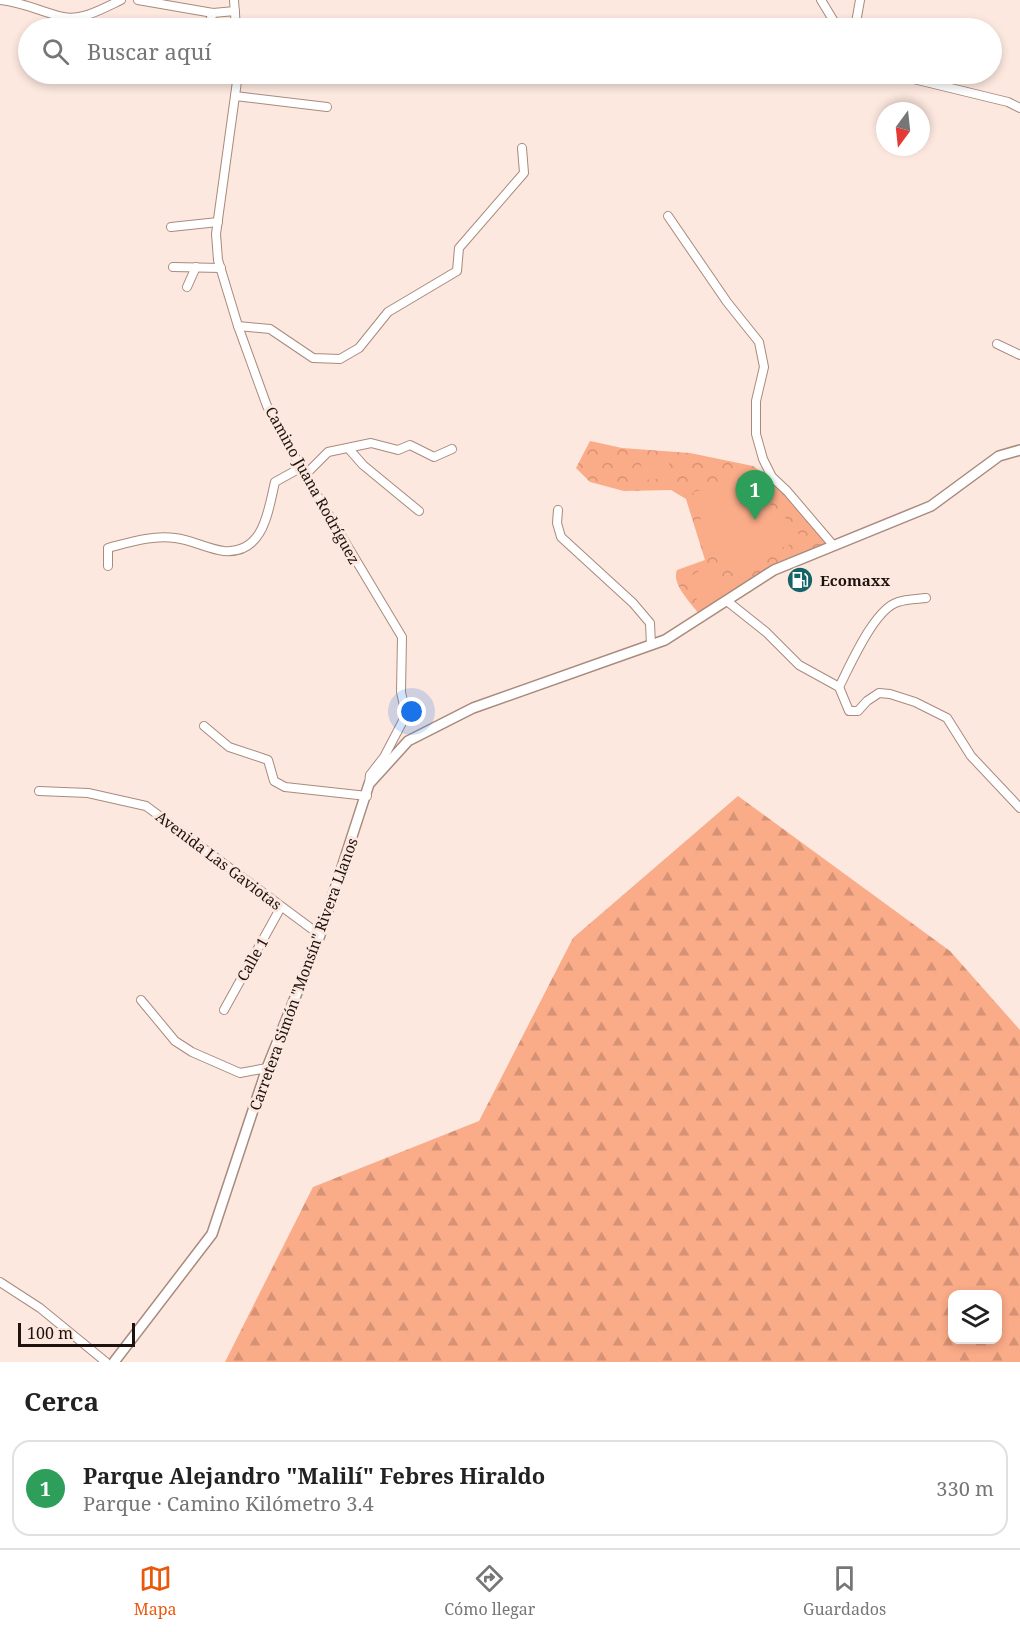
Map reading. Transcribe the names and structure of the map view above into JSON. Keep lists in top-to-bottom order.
{
  "streets": {
    "street": [
      "Camino Juana Rodríguez",
      "Avenida Las Gaviotas",
      "Calle 1",
      "Carretera Simón \"Monsín\" Rivera Llanos"
    ]
  },
  "crossings": [
    ["Camino Juana Rodríguez", "Carretera Simón \"Monsín\" Rivera Llanos"],
    ["Avenida Las Gaviotas", "Calle 1"],
    ["Avenida Las Gaviotas", "Carretera Simón \"Monsín\" Rivera Llanos"]
  ],
  "places": {
    "fuel station": ["Ecomaxx"]
  },
  "scale_bar": "100 m",
  "north": "bottom",
  "page": {
    "search": "Buscar aquí",
    "pins": "1",
    "scale": "100 m",
    "heading": "Cerca",
    "list": [
      {
        "mark": "1",
        "name": "Parque Alejandro \"Malilí\" Febres Hiraldo",
        "note": "Parque · Camino Kilómetro 3.4",
        "value": "330 m"
      }
    ],
    "nav": ["Mapa", "Cómo llegar", "Guardados"]
  }
}
